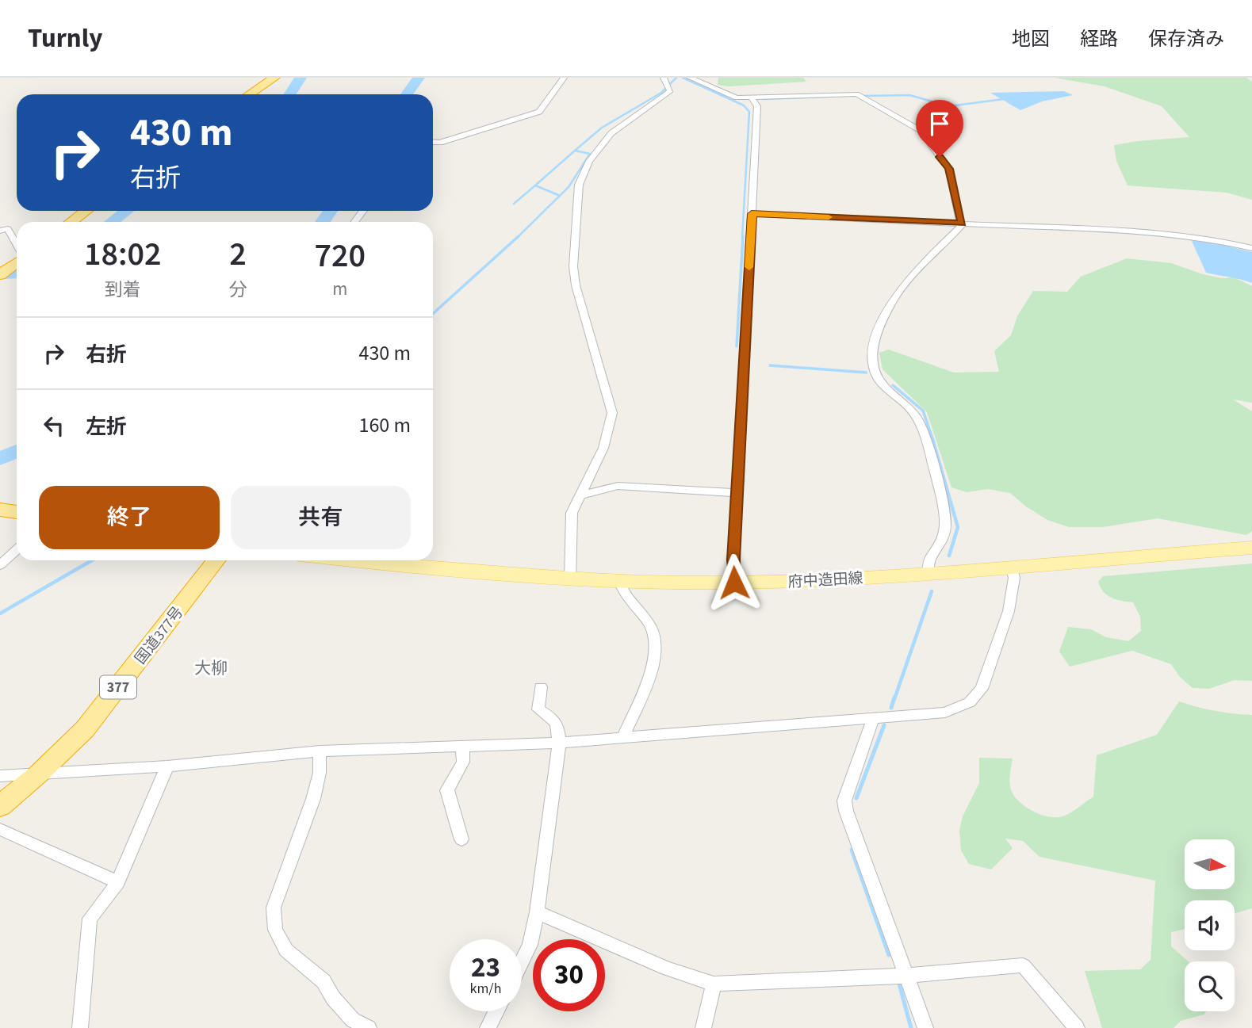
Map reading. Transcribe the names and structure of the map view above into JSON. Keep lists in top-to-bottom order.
{
  "streets": {
    "highway": ["国道377号", "377"],
    "main road": ["府中造田線"]
  },
  "districts": ["大柳"],
  "north": "right",
  "page": {
    "header": "Turnly",
    "nav": ["地図", "経路", "保存済み"],
    "turn": ["430 m", "右折"],
    "eta": [
      "18:02",
      "到着",
      "2",
      "分",
      "720",
      "m"
    ],
    "list": [
      {
        "name": "右折",
        "value": "430 m"
      },
      {
        "name": "左折",
        "value": "160 m"
      }
    ],
    "buttons": ["終了", "共有"],
    "speed": "23 km/h",
    "limit": "30"
  }
}
